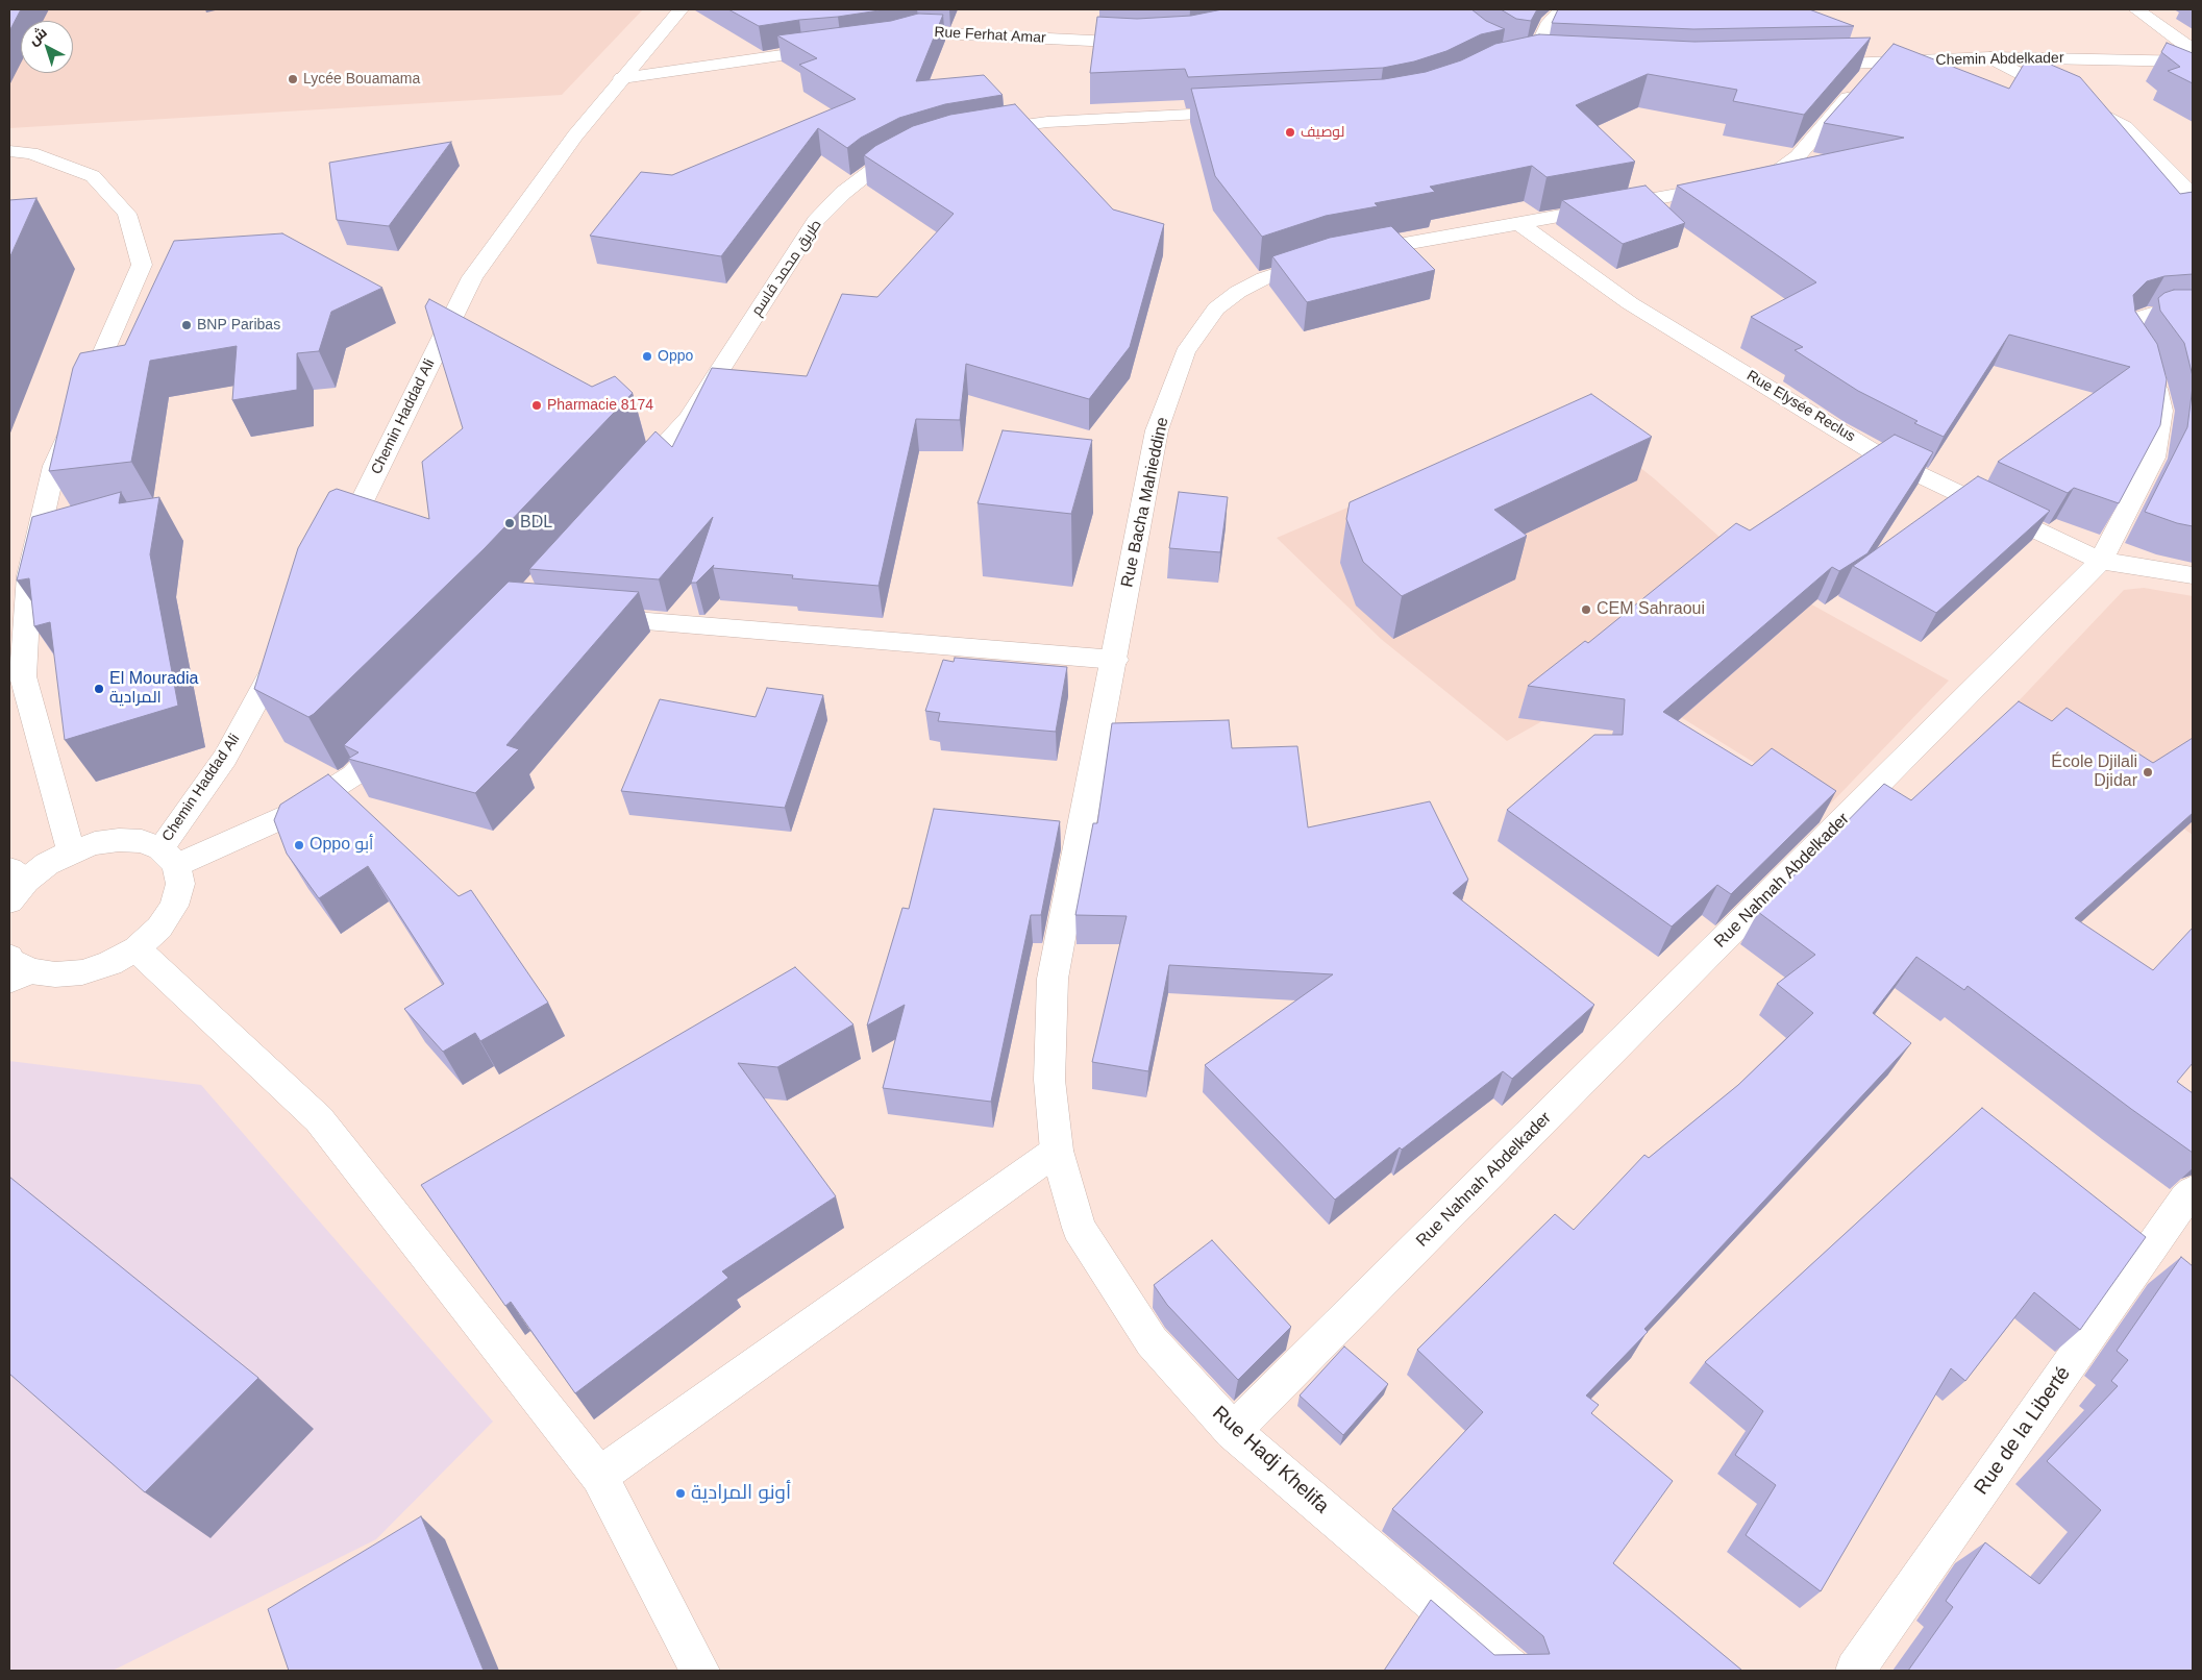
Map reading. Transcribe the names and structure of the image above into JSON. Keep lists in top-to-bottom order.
{
  "streets": {
    "street": [
      "Rue Ferhat Amar",
      "Chemin Abdelkader",
      "طريق محمد قاسم",
      "Rue Elysée Reclus",
      "Chemin Haddad Ali",
      "Rue Bacha Mahieddine",
      "Rue Nahnah Abdelkader",
      "Rue de la Liberté",
      "Rue Hadj Khelifa"
    ]
  },
  "crossings": [
    ["Chemin Abdelkader", "Rue Bacha Mahieddine"],
    ["Rue Elysée Reclus", "Rue Bacha Mahieddine"],
    ["Rue Elysée Reclus", "Rue Nahnah Abdelkader"],
    ["Rue Bacha Mahieddine", "Rue Hadj Khelifa"],
    ["Rue Nahnah Abdelkader", "Rue Hadj Khelifa"]
  ],
  "places": [
    "Lycée Bouamama",
    "لوصيف",
    "BNP Paribas",
    "Oppo",
    "Pharmacie 8174",
    "BDL",
    "CEM Sahraoui",
    "El Mouradia المرادية",
    "École Djilali Djidar",
    "Oppo أبو",
    "أونو المرادية"
  ],
  "north": "top left"
}
